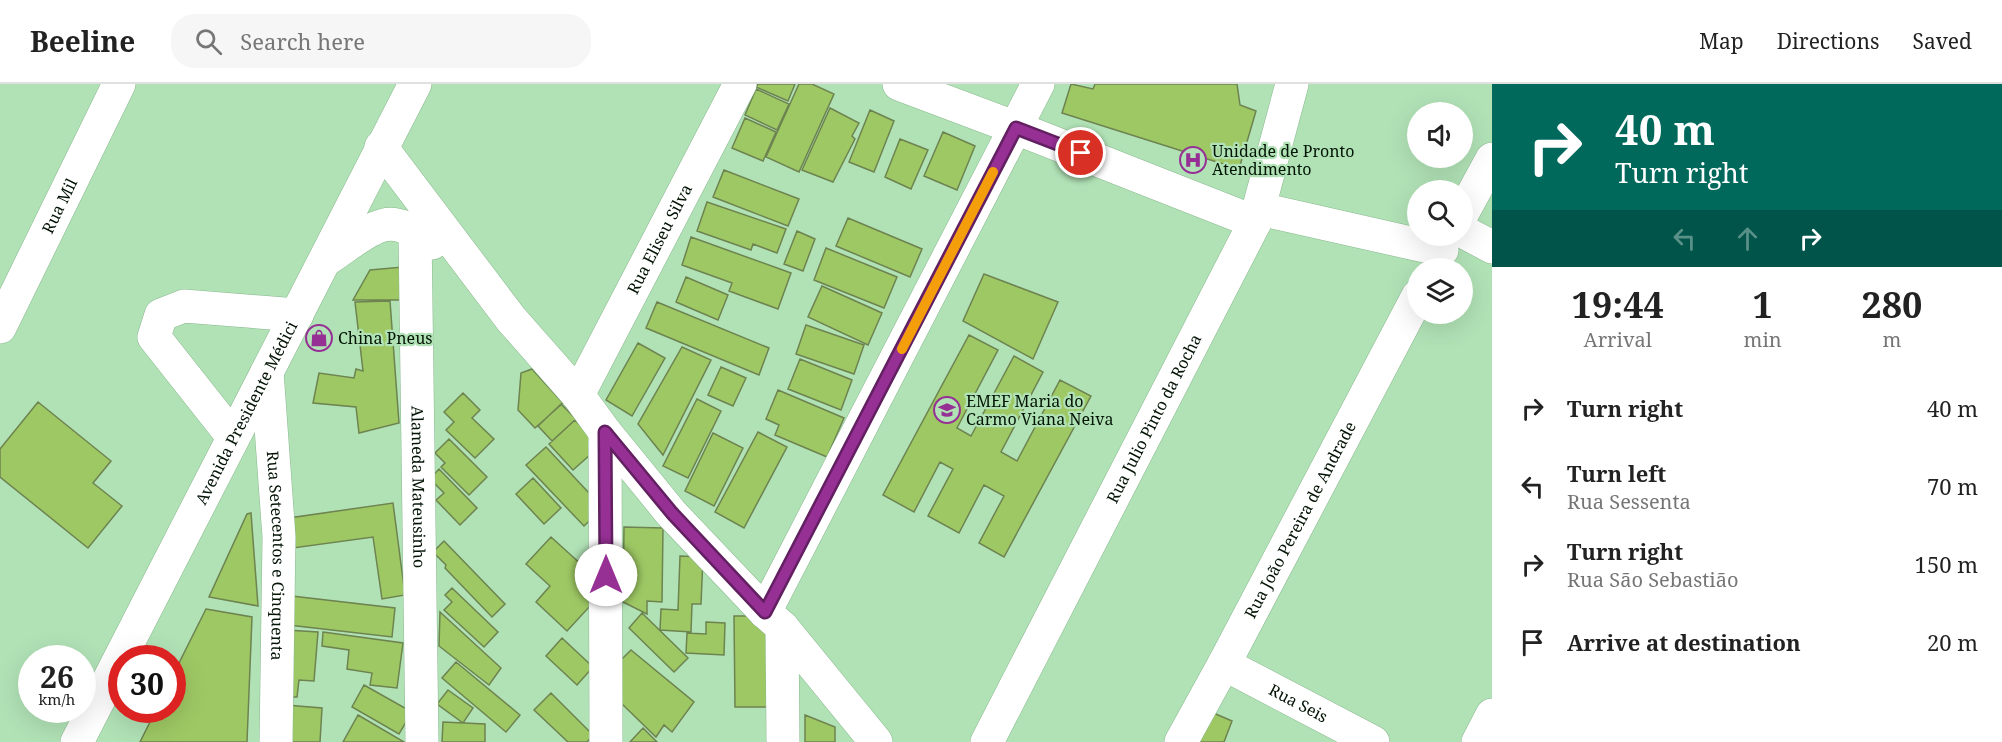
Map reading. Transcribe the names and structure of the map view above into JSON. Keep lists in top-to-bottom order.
{
  "streets": {
    "street": [
      "Rua Mil",
      "Rua Eliseu Silva",
      "Avenida Presidente Médici",
      "Rua Julio Pinto da Rocha",
      "Alameda Mateusinho",
      "Rua João Pereira de Andrade",
      "Rua Setecentos e Cinquenta",
      "Rua Seis"
    ]
  },
  "crossings": [
    ["Avenida Presidente Médici", "Rua Setecentos e Cinquenta"],
    ["Rua João Pereira de Andrade", "Rua Seis"]
  ],
  "places": {
    "hospital": ["Unidade de Pronto Atendimento"],
    "shop": ["China Pneus"],
    "school or university": ["EMEF Maria do Carmo Viana Neiva"]
  },
  "page": {
    "header": "Beeline",
    "search": "Search here",
    "nav": ["Map", "Directions", "Saved"],
    "turn": ["40 m", "Turn right"],
    "eta": [
      "19:44",
      "Arrival",
      "1",
      "min",
      "280",
      "m"
    ],
    "list": [
      {
        "name": "Turn right",
        "value": "40 m"
      },
      {
        "name": "Turn left",
        "note": "Rua Sessenta",
        "value": "70 m"
      },
      {
        "name": "Turn right",
        "note": "Rua São Sebastião",
        "value": "150 m"
      },
      {
        "name": "Arrive at destination",
        "value": "20 m"
      }
    ],
    "speed": "26 km/h",
    "limit": "30"
  }
}
